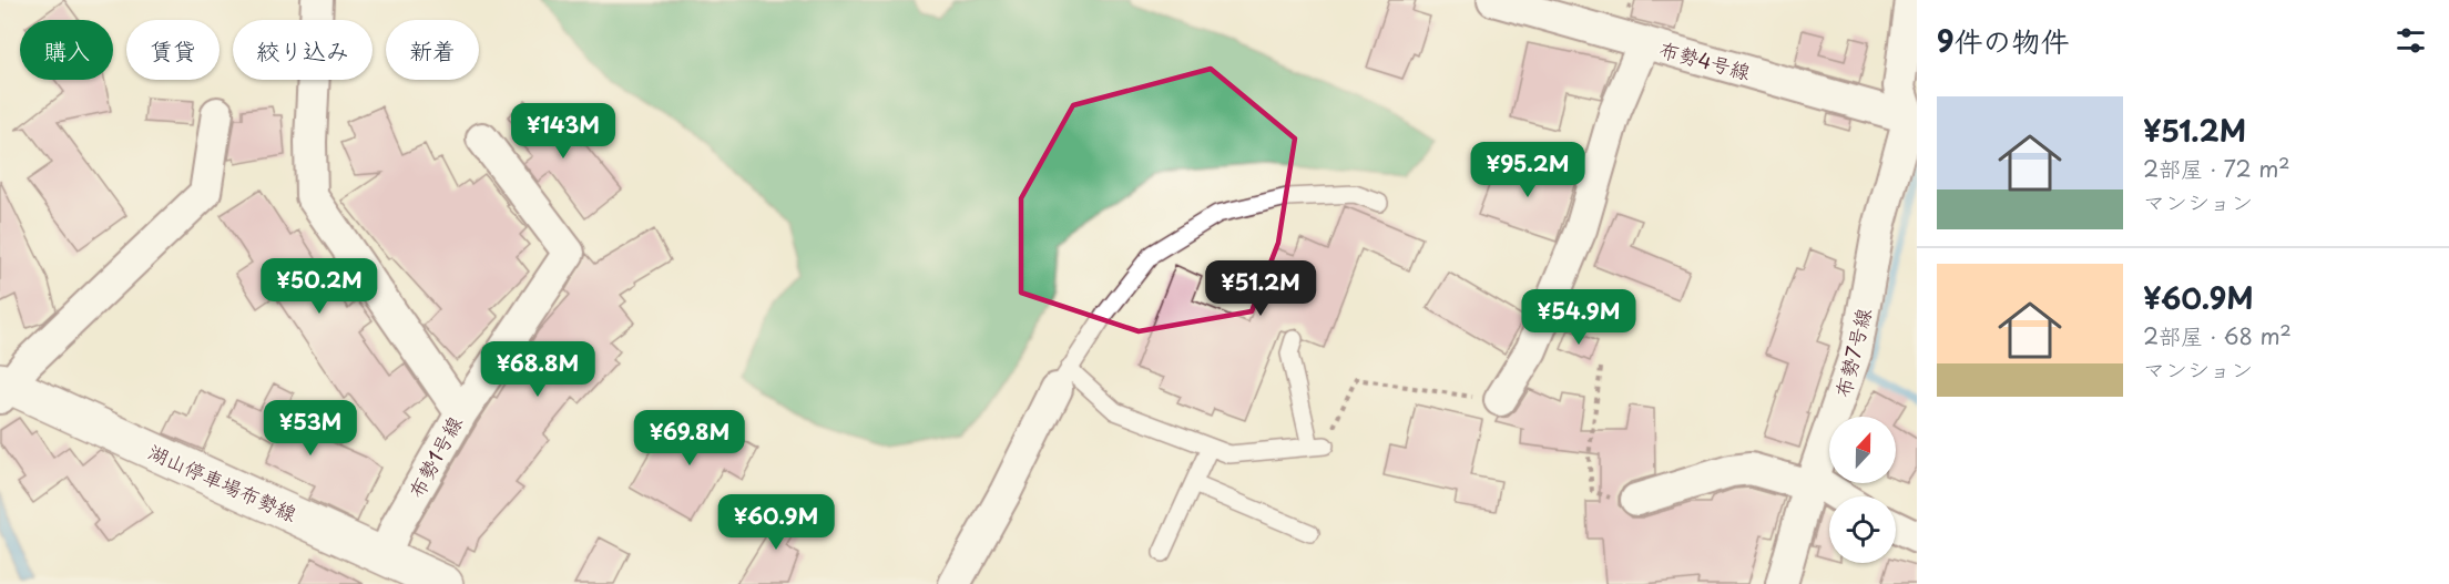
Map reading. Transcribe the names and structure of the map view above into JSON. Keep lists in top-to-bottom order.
{
  "streets": {
    "main road": ["湖山停車場布勢線"],
    "street": ["布勢4号線", "布勢7号線", "布勢1号線"]
  },
  "crossings": [
    ["布勢4号線", "布勢7号線"],
    ["布勢1号線", "湖山停車場布勢線"]
  ],
  "north": "top",
  "page": {
    "heading": "9件の物件",
    "chip": [
      "購入",
      "賃貸",
      "絞り込み",
      "新着"
    ],
    "list": [
      {
        "name": "¥51.2M",
        "note": "2部屋 · 72 m² · マンション"
      },
      {
        "name": "¥60.9M",
        "note": "2部屋 · 68 m² · マンション"
      }
    ],
    "price": [
      "¥143M",
      "¥95.2M",
      "¥50.2M",
      "¥51.2M",
      "¥54.9M",
      "¥68.8M",
      "¥53M",
      "¥69.8M",
      "¥60.9M"
    ]
  }
}
